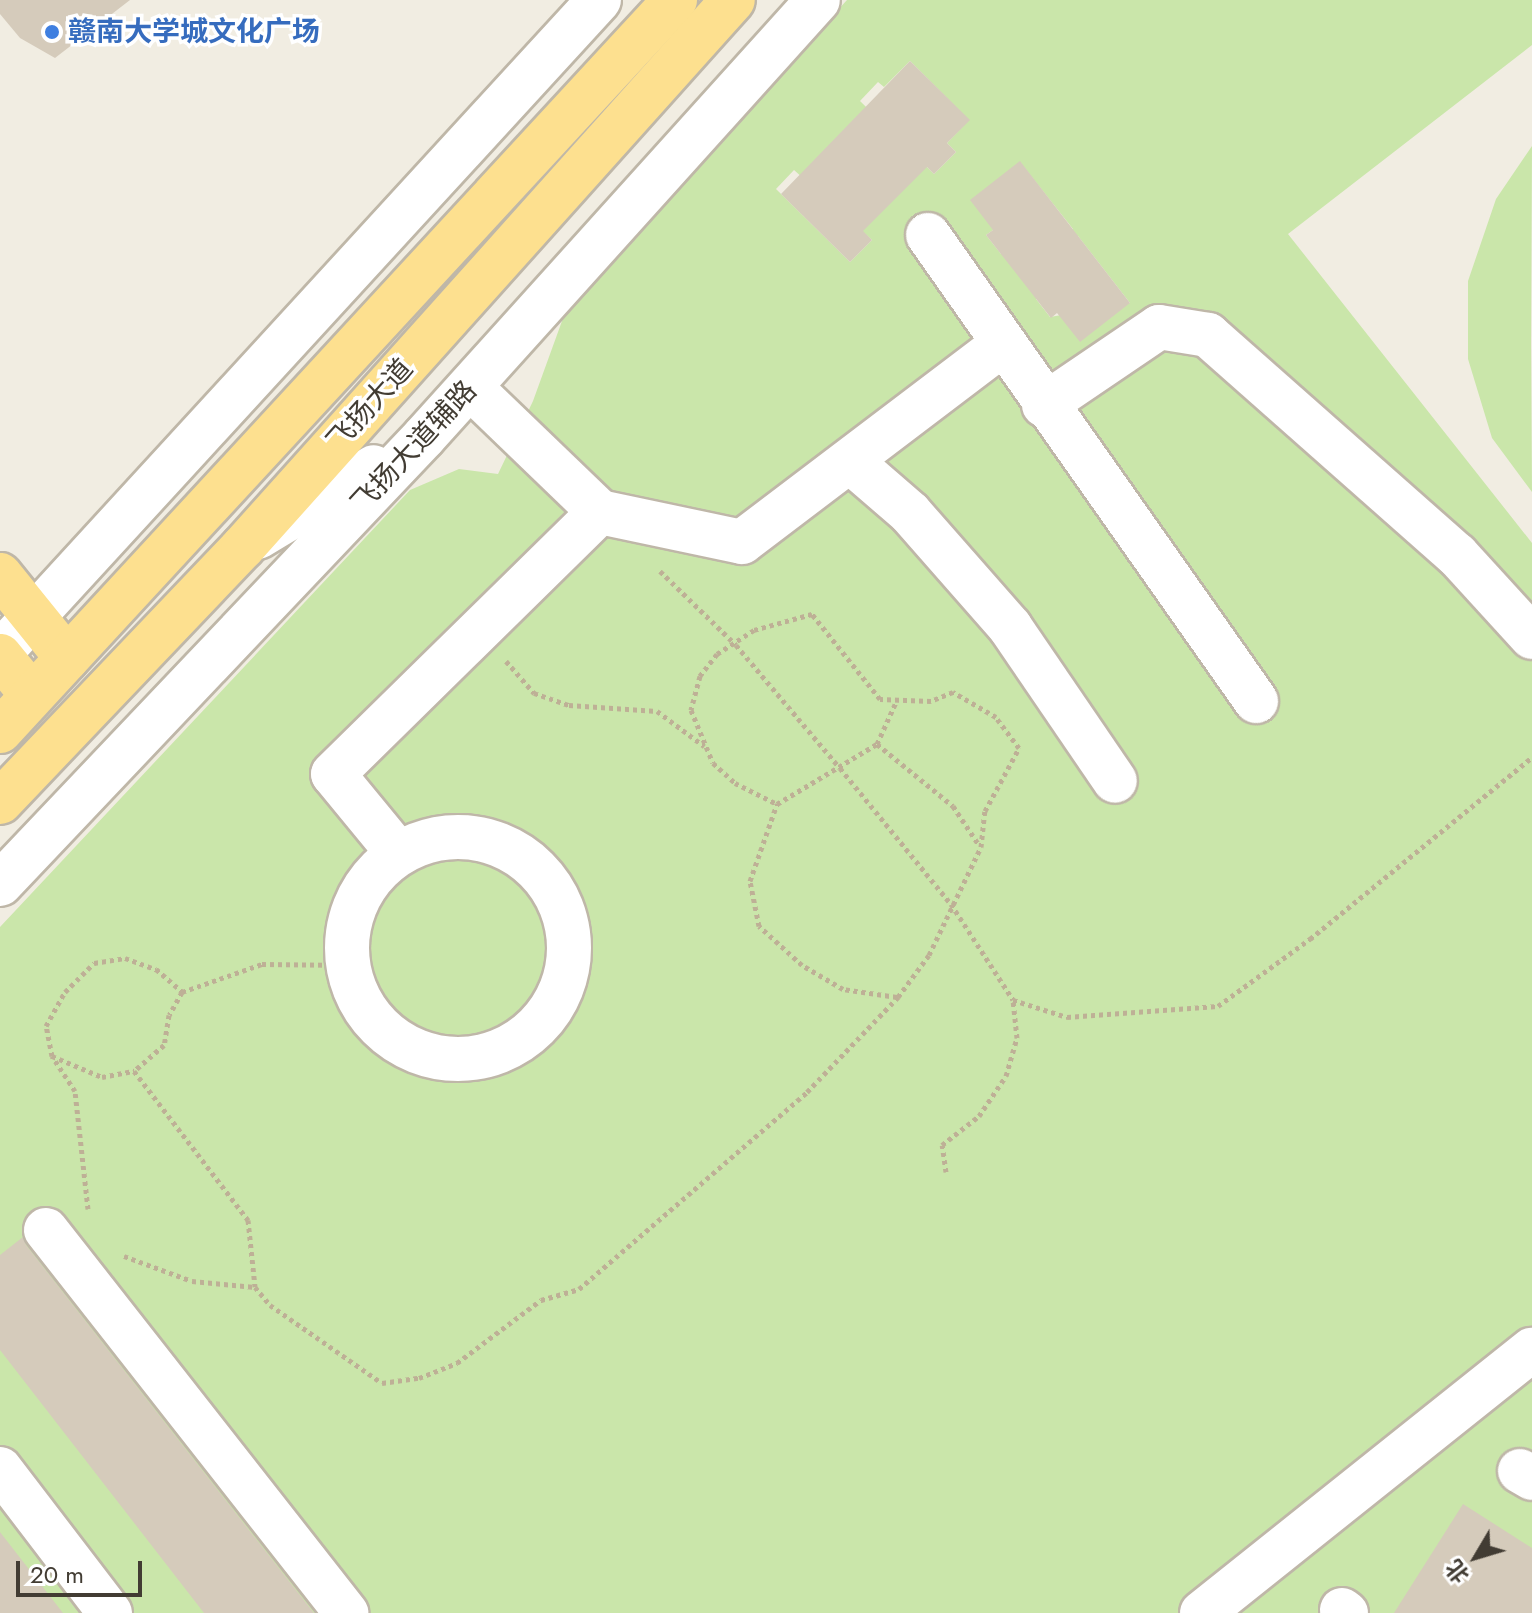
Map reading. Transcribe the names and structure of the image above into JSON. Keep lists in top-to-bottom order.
{
  "streets": {
    "main road": ["飞扬大道"],
    "street": ["飞扬大道辅路"]
  },
  "places": ["赣南大学城文化广场"],
  "scale_bar": "20 m",
  "north": "bottom left"
}
